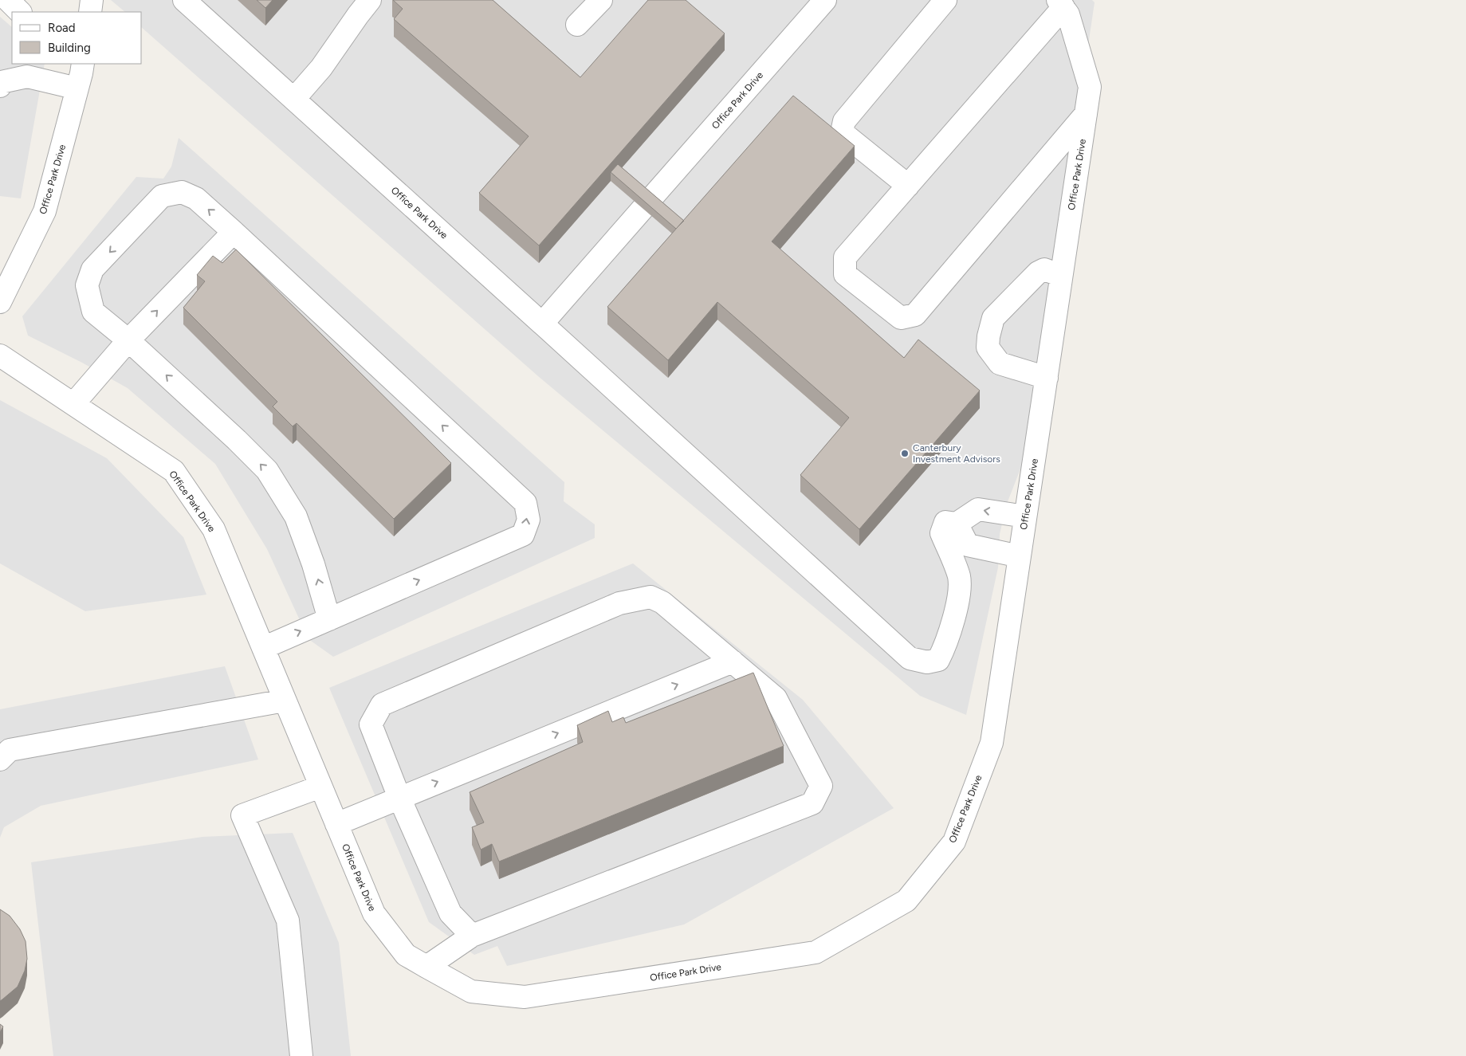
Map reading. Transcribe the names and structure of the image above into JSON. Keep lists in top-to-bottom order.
{
  "streets": {
    "street": ["Office Park Drive"]
  },
  "places": ["Canterbury Investment Advisors"],
  "legend": ["Road", "Building"]
}
